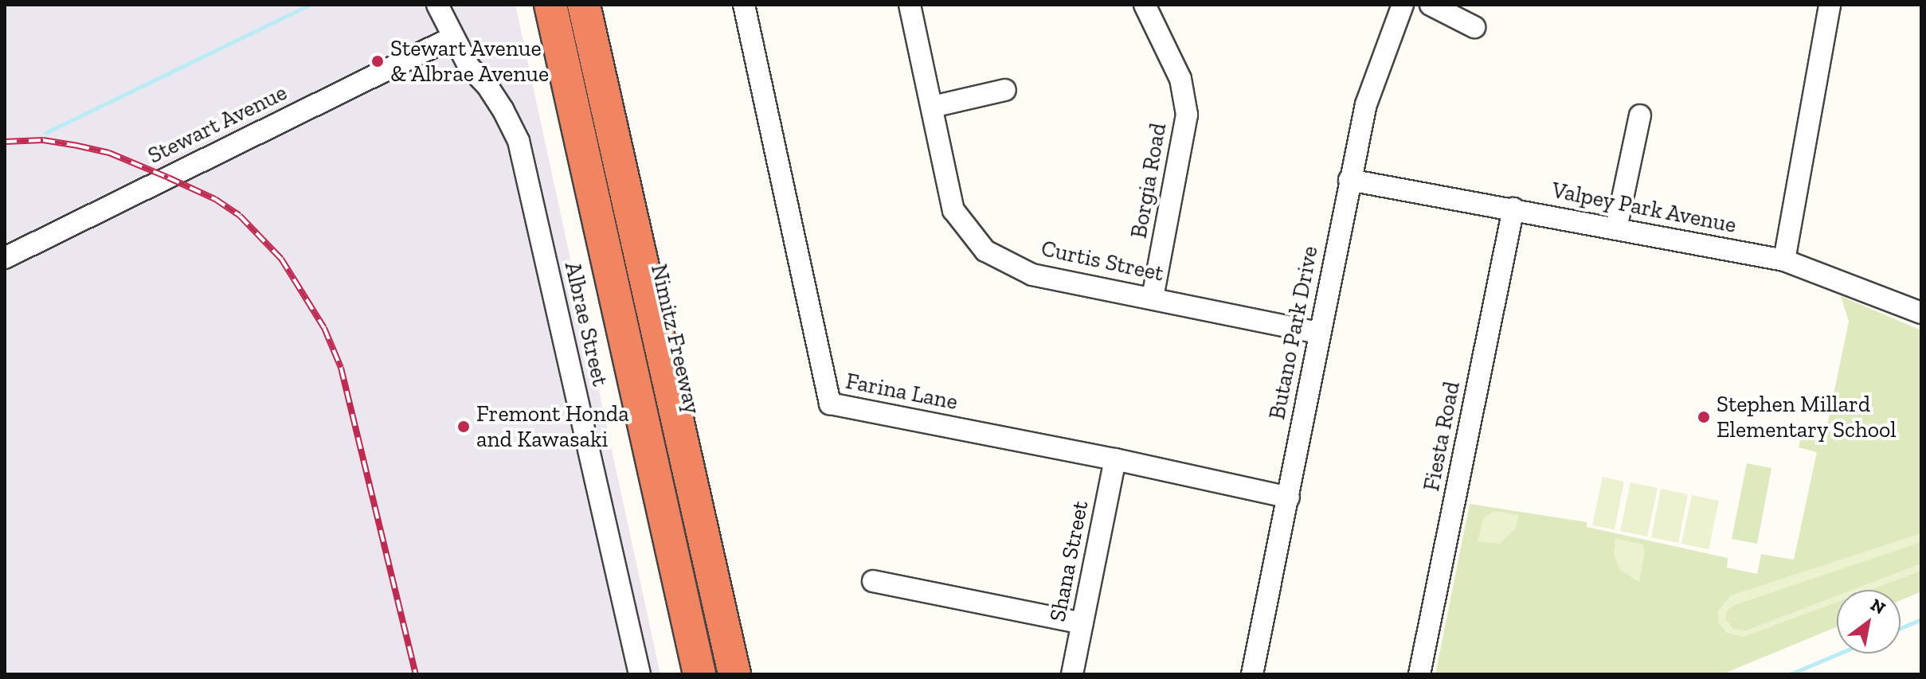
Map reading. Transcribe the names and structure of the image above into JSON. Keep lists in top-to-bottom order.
{
  "streets": {
    "highway": ["Nimitz Freeway"],
    "street": [
      "Stewart Avenue",
      "Borgia Road",
      "Valpey Park Avenue",
      "Curtis Street",
      "Albrae Street",
      "Butano Park Drive",
      "Farina Lane",
      "Fiesta Road",
      "Shana Street"
    ]
  },
  "crossings": [
    ["Stewart Avenue", "Albrae Street"],
    ["Borgia Road", "Curtis Street"],
    ["Valpey Park Avenue", "Butano Park Drive"],
    ["Valpey Park Avenue", "Fiesta Road"],
    ["Curtis Street", "Butano Park Drive"],
    ["Butano Park Drive", "Farina Lane"],
    ["Farina Lane", "Shana Street"]
  ],
  "places": ["Stewart Avenue & Albrae Avenue", "Stephen Millard Elementary School", "Fremont Honda and Kawasaki"],
  "north": "top right"
}
